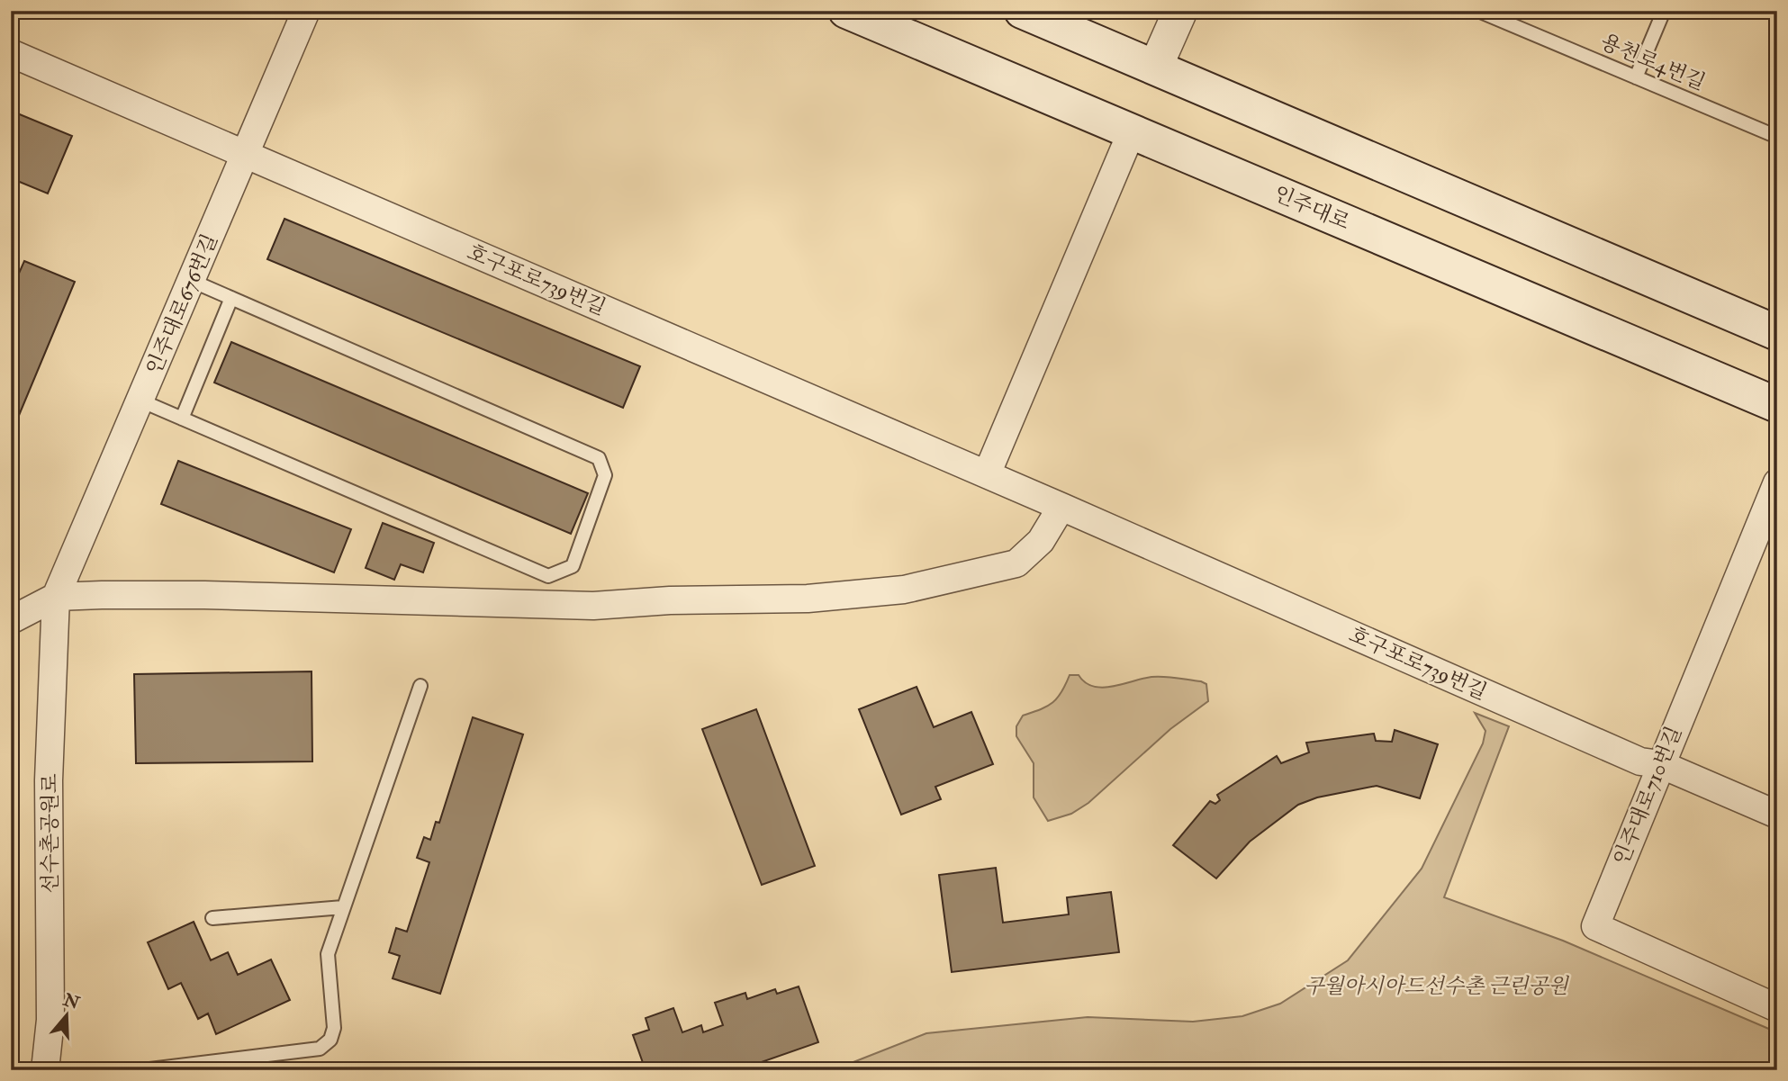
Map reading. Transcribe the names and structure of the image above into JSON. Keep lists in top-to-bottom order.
{
  "streets": {
    "main road": ["인주대로"],
    "street": [
      "호구포로739번길",
      "인주대로676번길",
      "인주대로710번길",
      "선수촌공원로"
    ],
    "lane": ["용천로4번길"]
  },
  "crossings": [
    ["호구포로739번길", "인주대로676번길"],
    ["호구포로739번길", "인주대로710번길"],
    ["인주대로676번길", "선수촌공원로"]
  ],
  "parks": ["구월아시아드선수촌 근린공원"],
  "north": "top"
}
